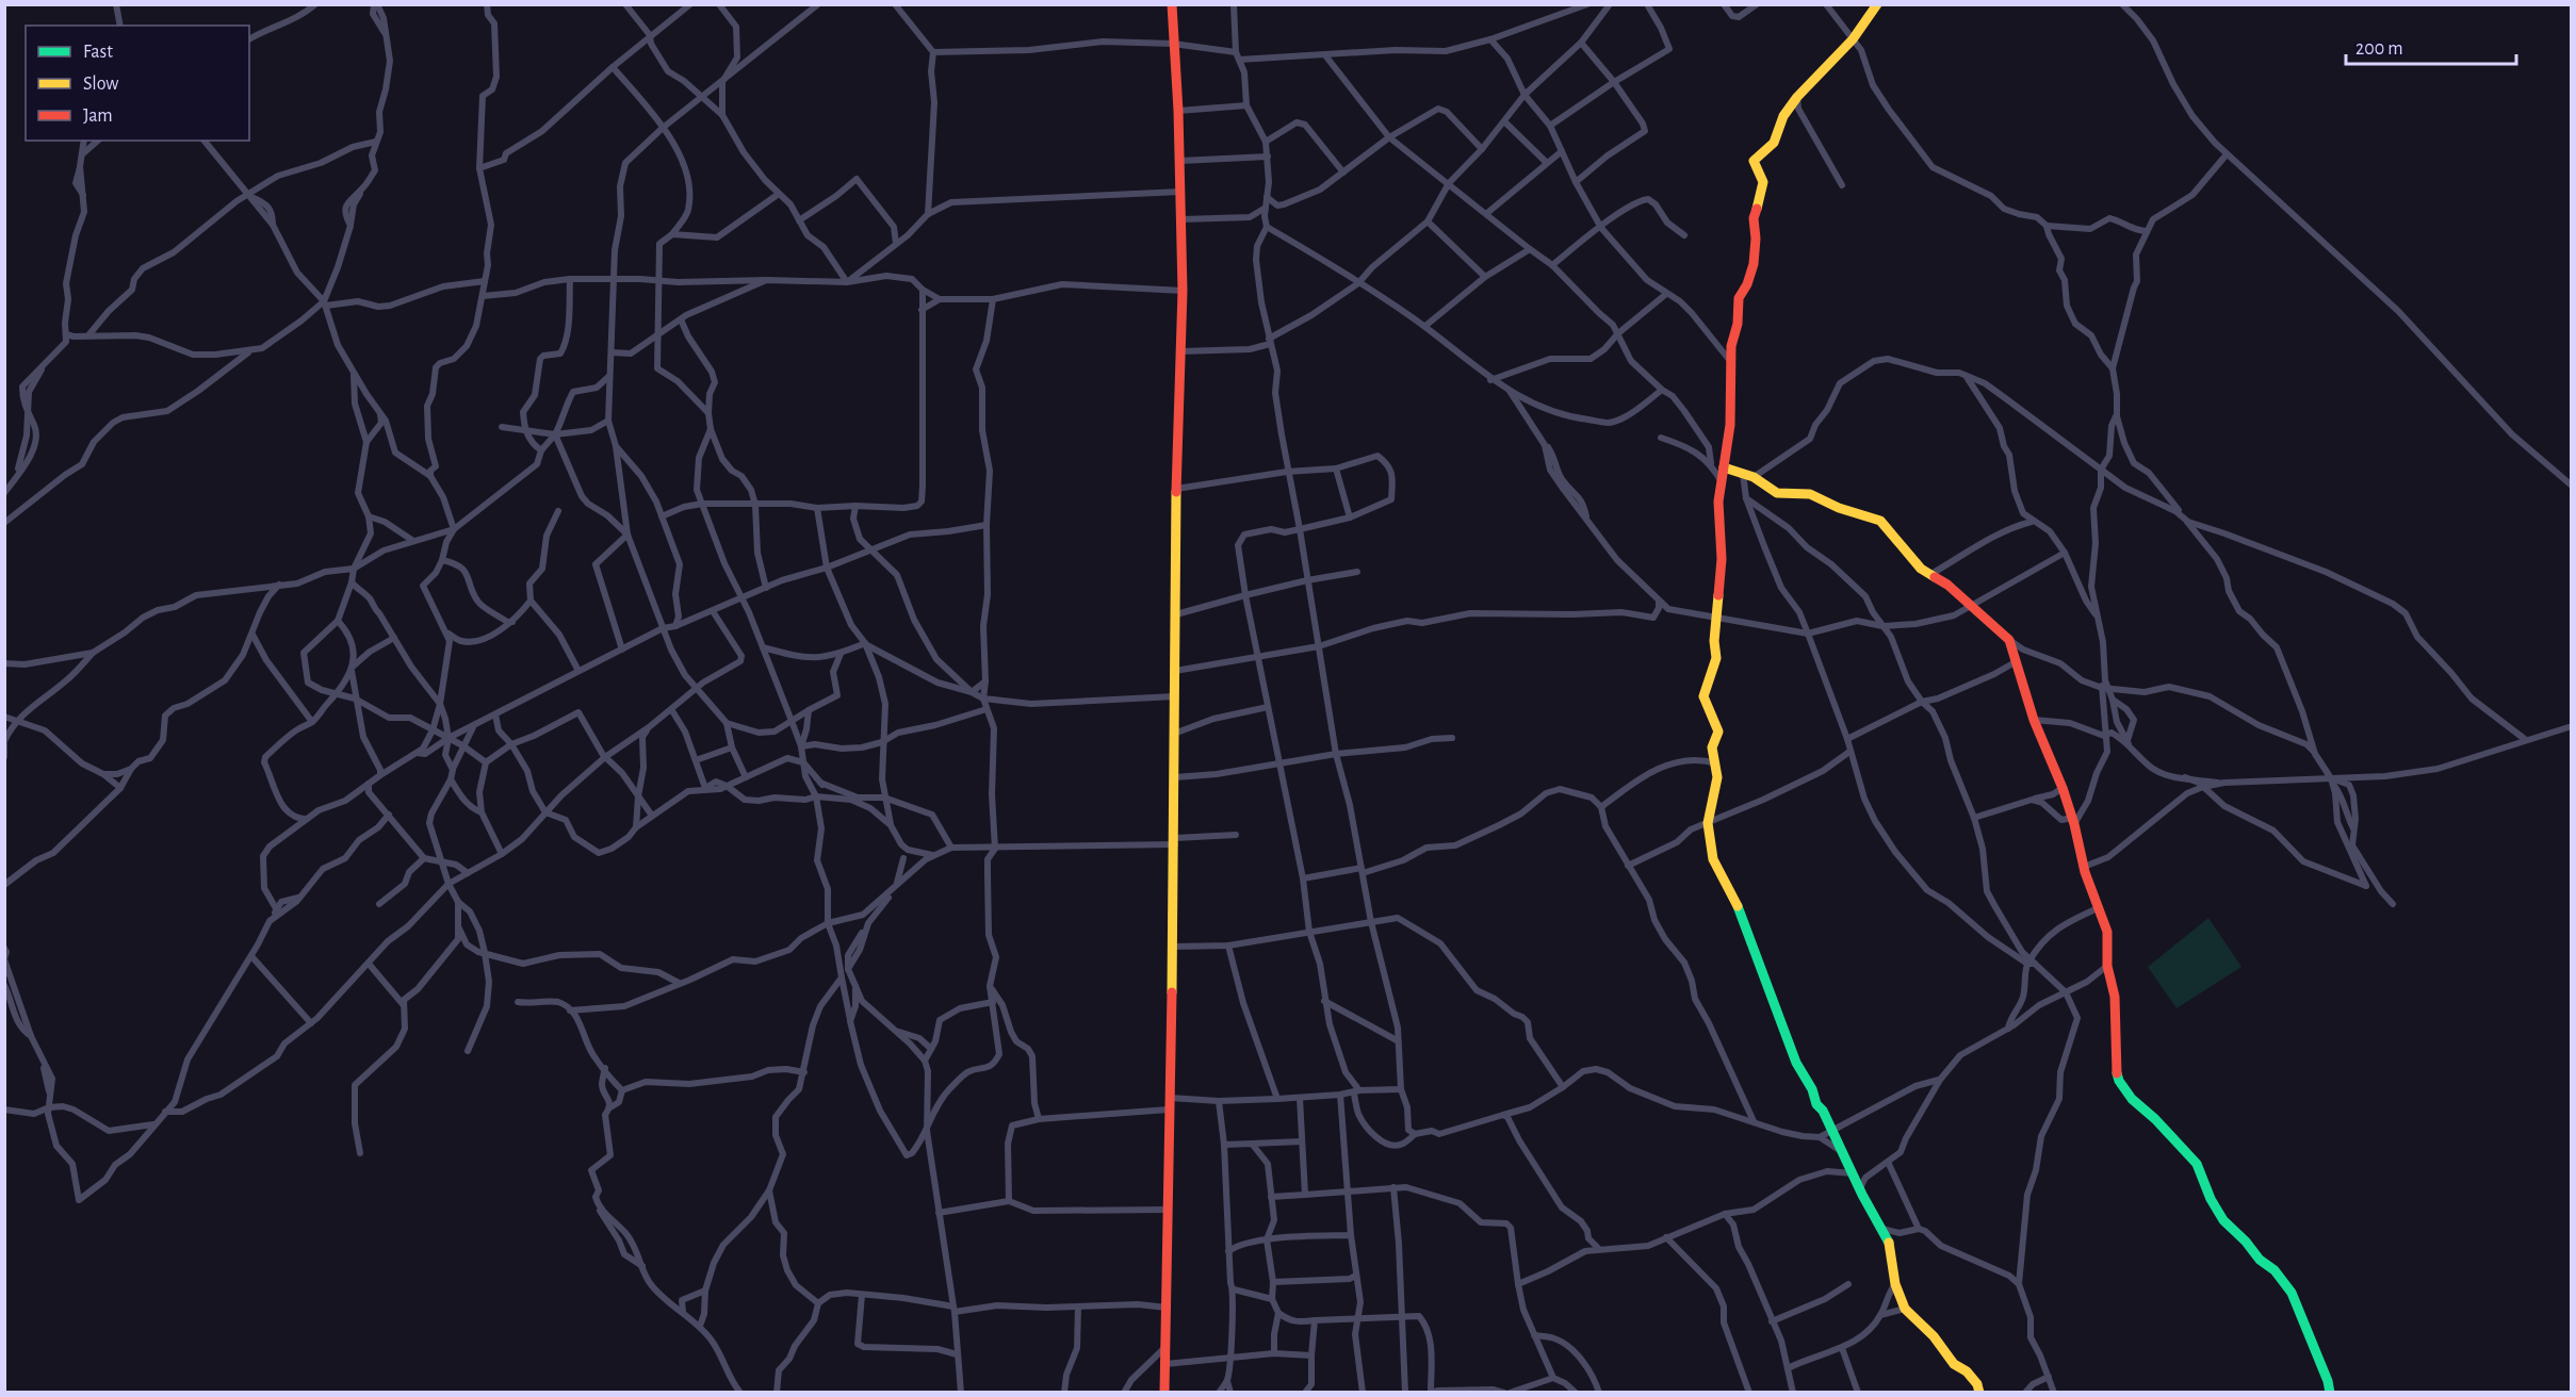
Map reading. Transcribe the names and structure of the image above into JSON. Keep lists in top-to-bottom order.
{
  "legend": ["Fast", "Slow", "Jam"],
  "scale_bar": "200 m"
}
